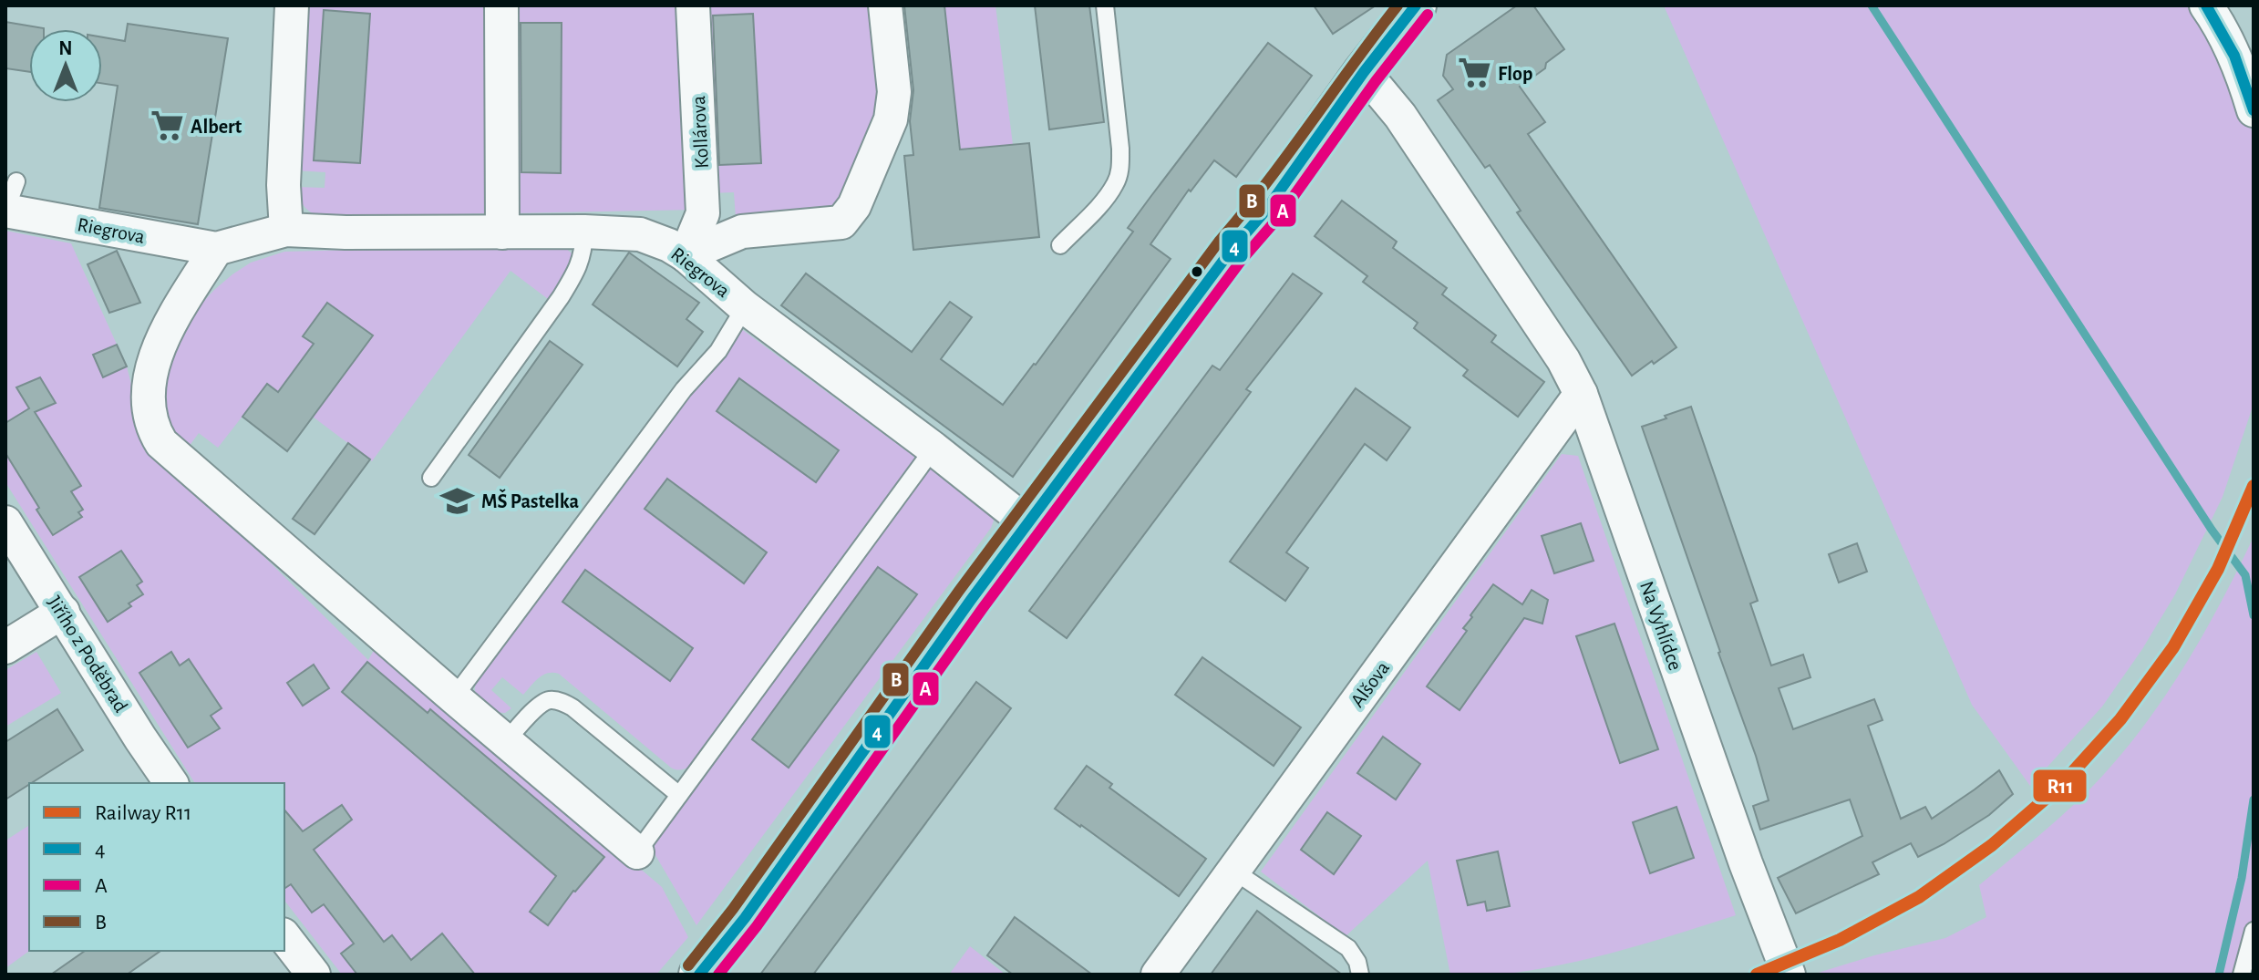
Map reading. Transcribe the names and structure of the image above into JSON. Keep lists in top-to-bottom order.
{
  "streets": {
    "street": [
      "Kollárova",
      "Riegrova",
      "Na Vyhlídce",
      "Jiřího z Poděbrad",
      "Alšova"
    ]
  },
  "crossings": [
    ["Kollárova", "Riegrova"],
    ["Na Vyhlídce", "Alšova"]
  ],
  "places": {
    "supermarket": ["Flop", "Albert"],
    "school or university": ["MŠ Pastelka"]
  },
  "lines": [
    "transit line 4",
    "transit line B",
    "transit line A",
    "rail line R11"
  ],
  "legend": [
    "Railway R11",
    "4",
    "A",
    "B"
  ],
  "north": "top"
}
